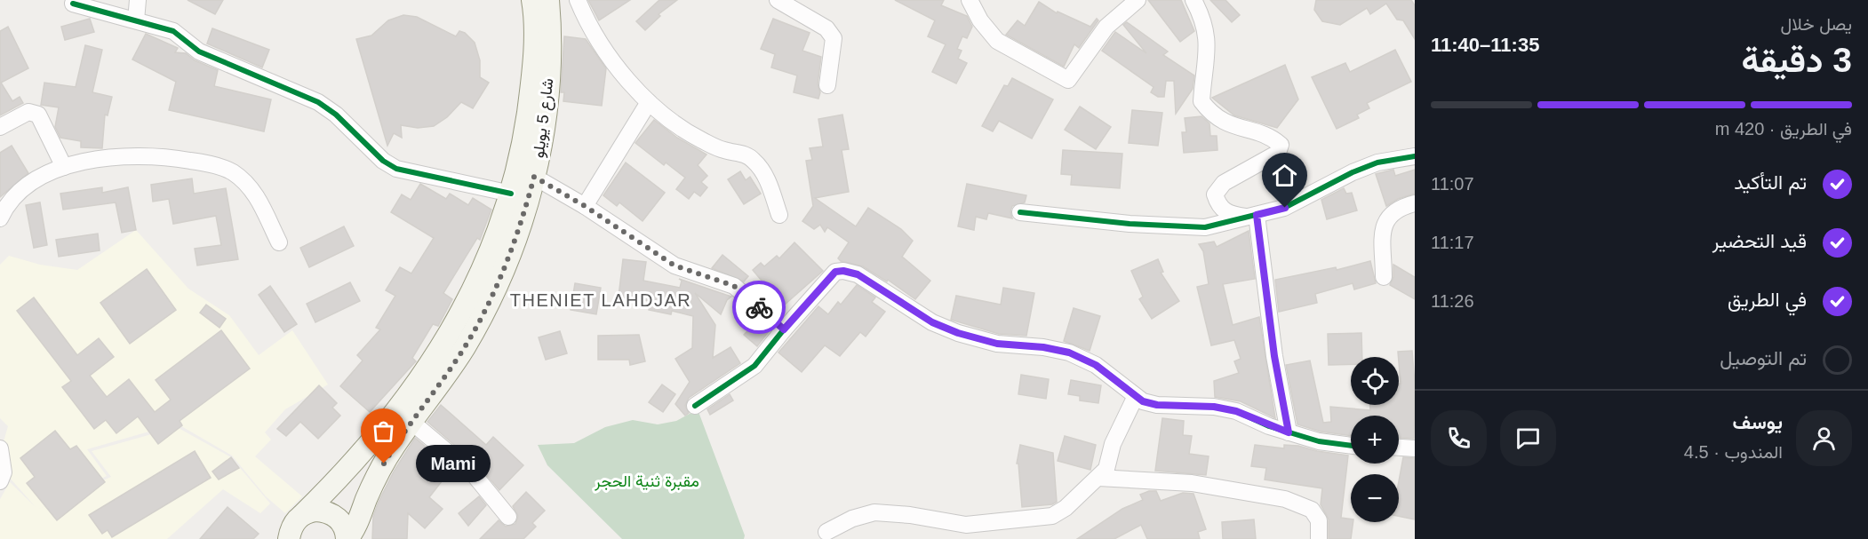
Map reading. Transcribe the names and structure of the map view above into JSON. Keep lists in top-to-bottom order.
{
  "streets": {
    "main road": ["شارع 5 يويلو"]
  },
  "districts": ["THENIET LAHDJAR"],
  "parks": ["مقبرة ثنية الحجر"],
  "places": ["Mami"],
  "page": {
    "heading": ["3 دقيقة", "يصل خلال", "11:35–11:40"],
    "panel": ["يوسف", "المندوب · 4.5"],
    "bar": "في الطريق · 420 m",
    "list": [
      ["تم التأكيد", "11:07"],
      ["قيد التحضير", "11:17"],
      ["في الطريق", "11:26"],
      "تم التوصيل"
    ],
    "map_buttons": ["+", "−"],
    "bubble": "Mami"
  }
}
